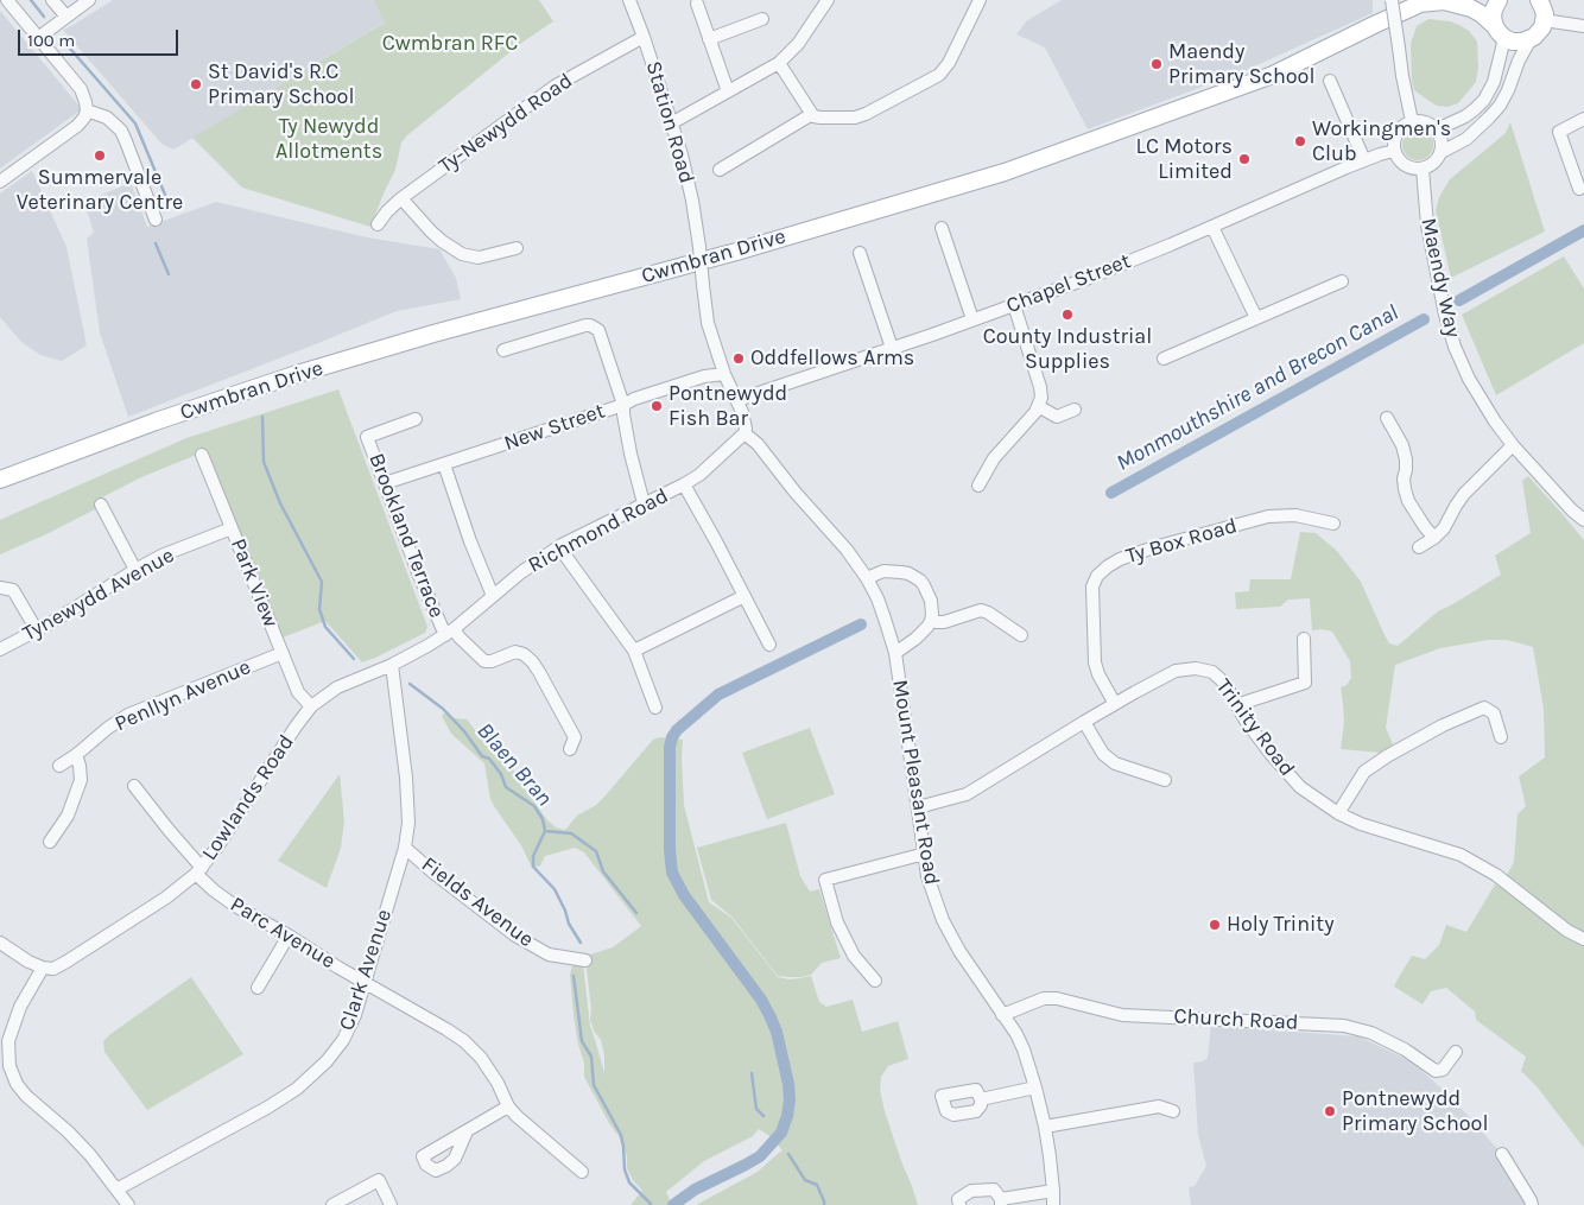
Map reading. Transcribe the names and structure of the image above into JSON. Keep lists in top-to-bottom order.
{
  "streets": {
    "main road": ["Cwmbran Drive"],
    "street": [
      "Station Road",
      "Ty-Newydd Road",
      "Maendy Way",
      "Chapel Street",
      "New Street",
      "Richmond Road",
      "Brookland Terrace",
      "Ty Box Road",
      "Park View",
      "Tynewydd Avenue",
      "Penllyn Avenue",
      "Trinity Road",
      "Mount Pleasant Road",
      "Lowlands Road",
      "Fields Avenue",
      "Parc Avenue",
      "Clark Avenue",
      "Church Road"
    ]
  },
  "crossings": [
    ["Station Road", "Ty-Newydd Road"],
    ["Station Road", "Chapel Street"],
    ["Station Road", "New Street"],
    ["Station Road", "Richmond Road"],
    ["Station Road", "Mount Pleasant Road"],
    ["Maendy Way", "Chapel Street"],
    ["New Street", "Brookland Terrace"],
    ["Richmond Road", "Brookland Terrace"],
    ["Richmond Road", "Mount Pleasant Road"],
    ["Richmond Road", "Lowlands Road"],
    ["Richmond Road", "Clark Avenue"],
    ["Ty Box Road", "Trinity Road"],
    ["Park View", "Tynewydd Avenue"],
    ["Park View", "Penllyn Avenue"],
    ["Park View", "Lowlands Road"],
    ["Trinity Road", "Mount Pleasant Road"],
    ["Mount Pleasant Road", "Church Road"],
    ["Lowlands Road", "Parc Avenue"],
    ["Lowlands Road", "Clark Avenue"],
    ["Fields Avenue", "Clark Avenue"],
    ["Parc Avenue", "Clark Avenue"]
  ],
  "water": ["Monmouthshire and Brecon Canal", "Blaen Bran"],
  "parks": ["Cwmbran RFC", "Ty Newydd Allotments"],
  "places": [
    "Maendy Primary School",
    "St David's R.C Primary School",
    "Workingmen's Club",
    "Summervale Veterinary Centre",
    "LC Motors Limited",
    "County Industrial Supplies",
    "Oddfellows Arms",
    "Pontnewydd Fish Bar",
    "Holy Trinity",
    "Pontnewydd Primary School"
  ],
  "scale_bar": "100 m"
}
